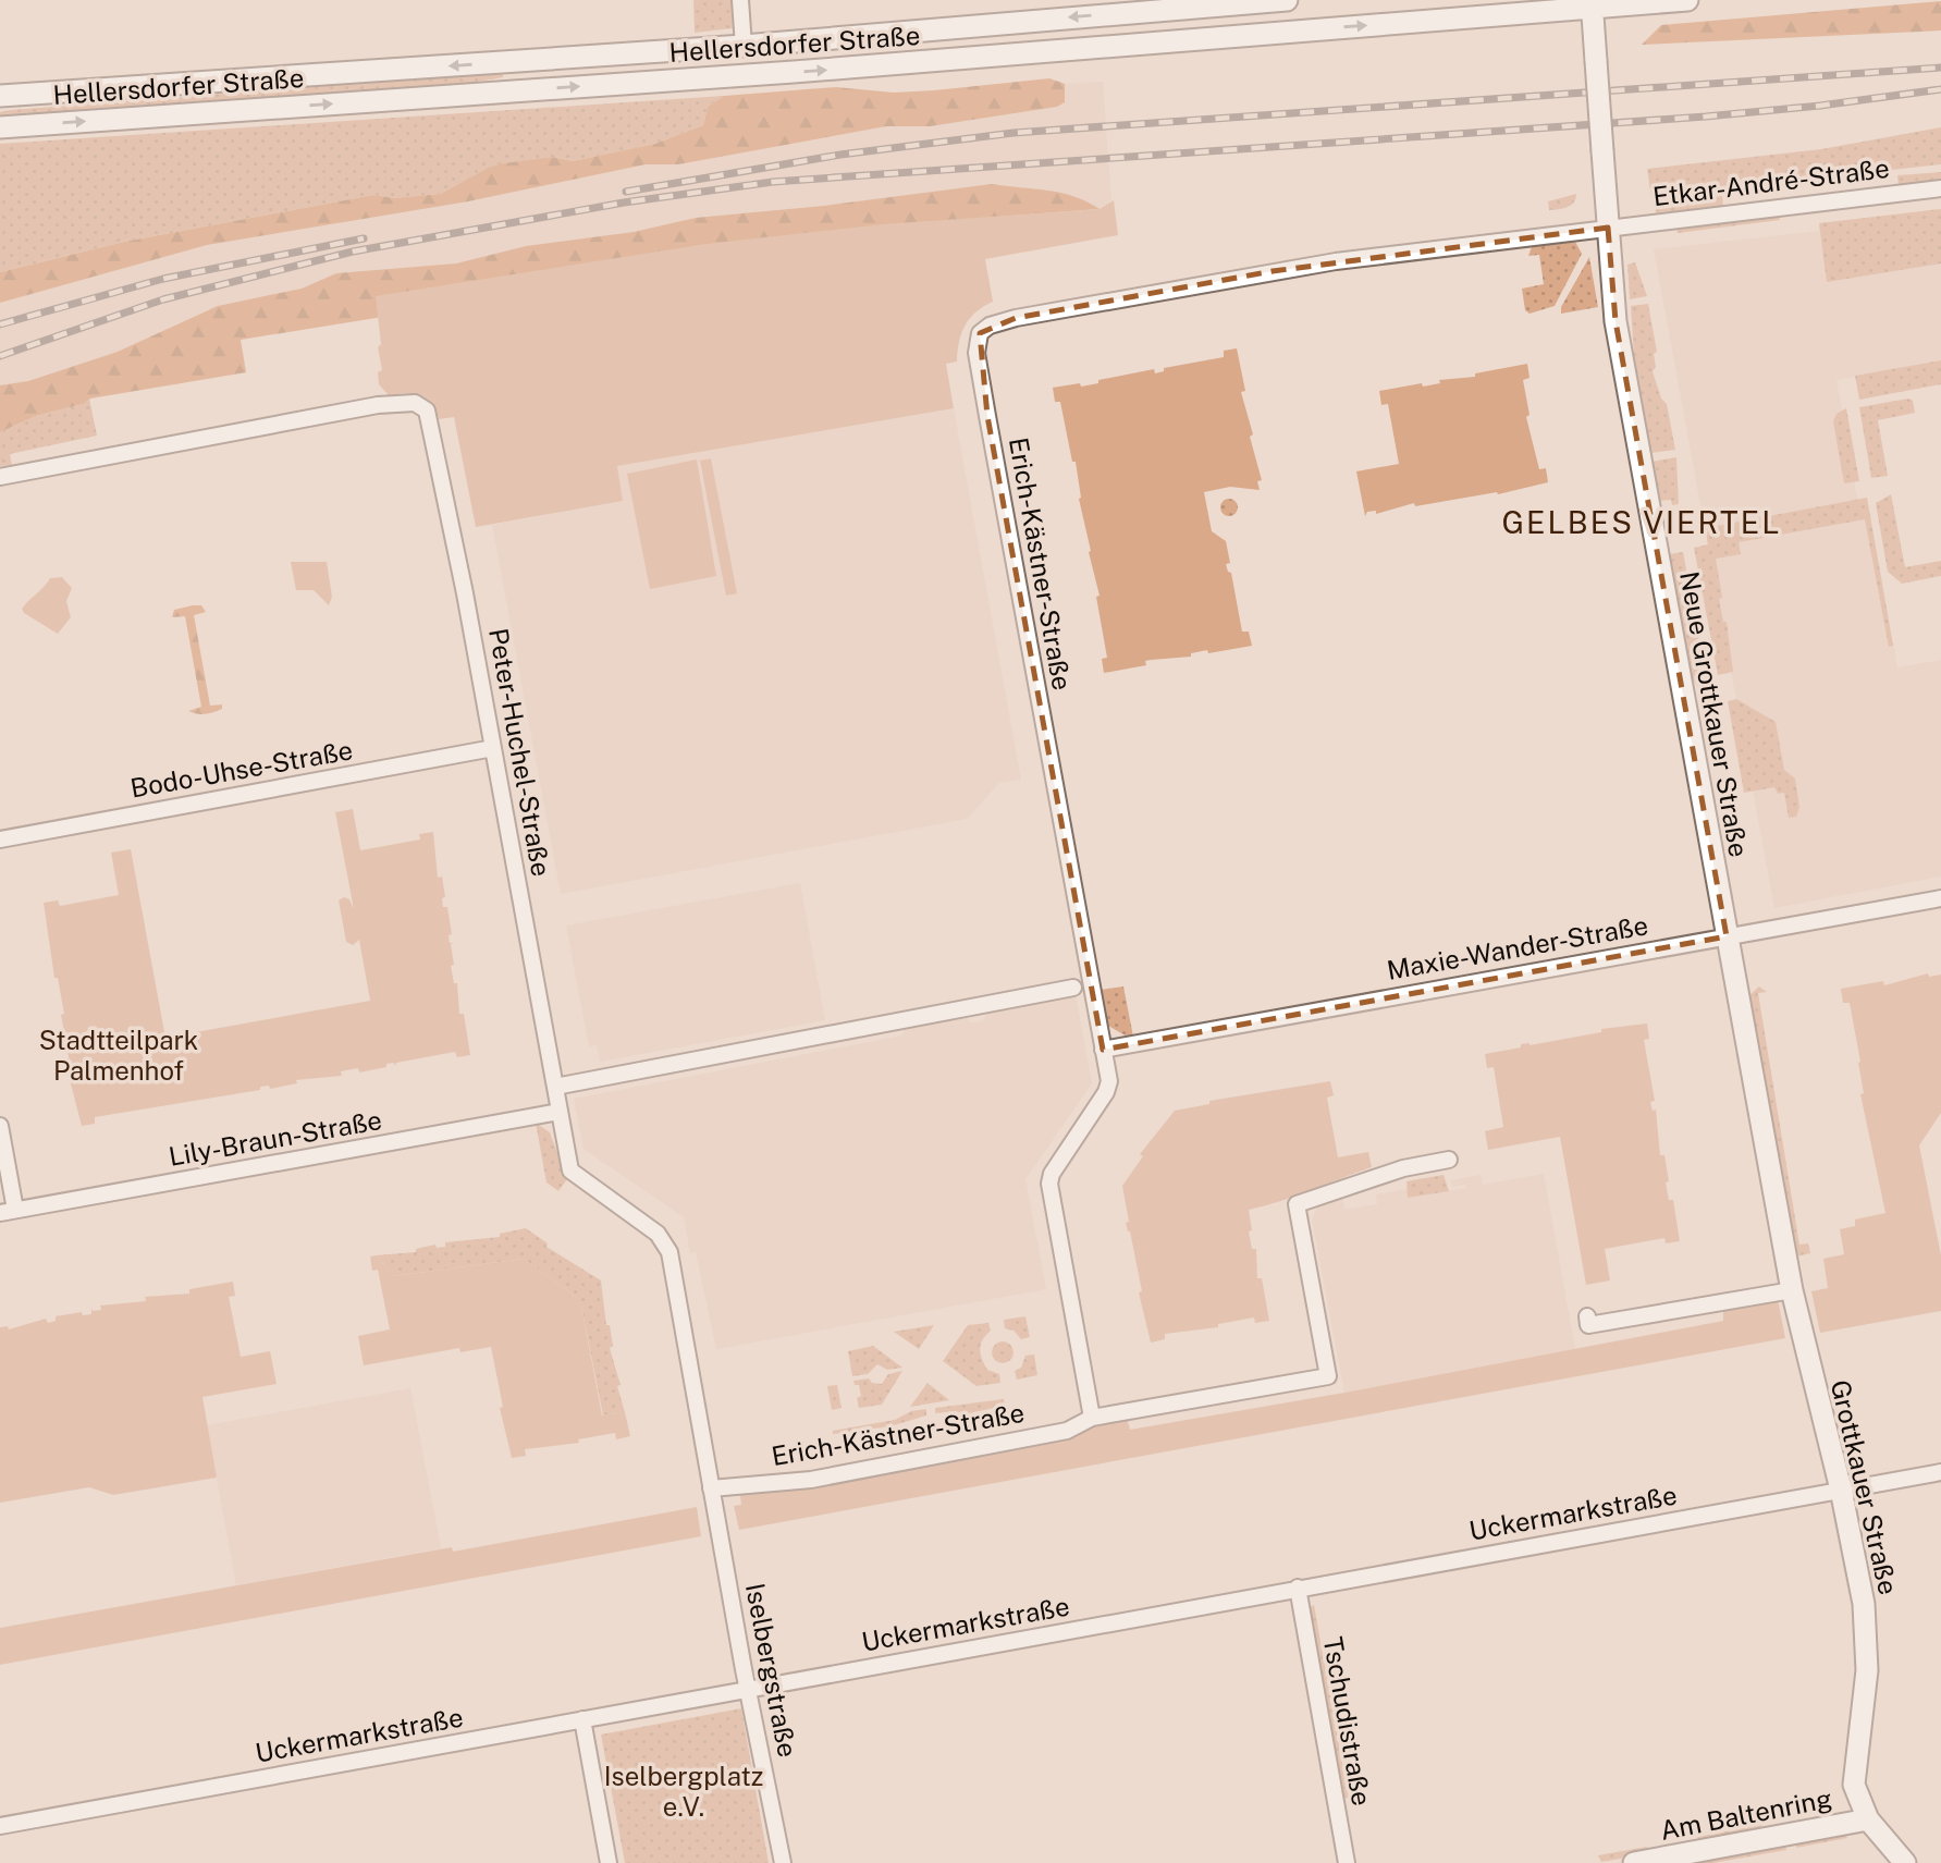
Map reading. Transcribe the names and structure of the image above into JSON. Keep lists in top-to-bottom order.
{
  "streets": {
    "main road": [
      "Hellersdorfer Straße",
      "Neue Grottkauer Straße",
      "Grottkauer Straße",
      "Am Baltenring"
    ],
    "street": [
      "Etkar-André-Straße",
      "Erich-Kästner-Straße",
      "Peter-Huchel-Straße",
      "Bodo-Uhse-Straße",
      "Maxie-Wander-Straße",
      "Lily-Braun-Straße",
      "Uckermarkstraße",
      "Iselbergstraße",
      "Tschudistraße"
    ]
  },
  "crossings": [
    ["Hellersdorfer Straße", "Neue Grottkauer Straße"],
    ["Etkar-André-Straße", "Erich-Kästner-Straße"],
    ["Etkar-André-Straße", "Neue Grottkauer Straße"],
    ["Erich-Kästner-Straße", "Neue Grottkauer Straße"],
    ["Erich-Kästner-Straße", "Peter-Huchel-Straße"],
    ["Erich-Kästner-Straße", "Maxie-Wander-Straße"],
    ["Erich-Kästner-Straße", "Iselbergstraße"],
    ["Neue Grottkauer Straße", "Maxie-Wander-Straße"],
    ["Neue Grottkauer Straße", "Grottkauer Straße"],
    ["Peter-Huchel-Straße", "Bodo-Uhse-Straße"],
    ["Peter-Huchel-Straße", "Lily-Braun-Straße"],
    ["Peter-Huchel-Straße", "Iselbergstraße"],
    ["Grottkauer Straße", "Uckermarkstraße"],
    ["Grottkauer Straße", "Am Baltenring"],
    ["Uckermarkstraße", "Iselbergstraße"],
    ["Uckermarkstraße", "Tschudistraße"]
  ],
  "districts": ["GELBES VIERTEL"],
  "parks": ["Stadtteilpark Palmenhof", "Iselbergplatz e.V."]
}
